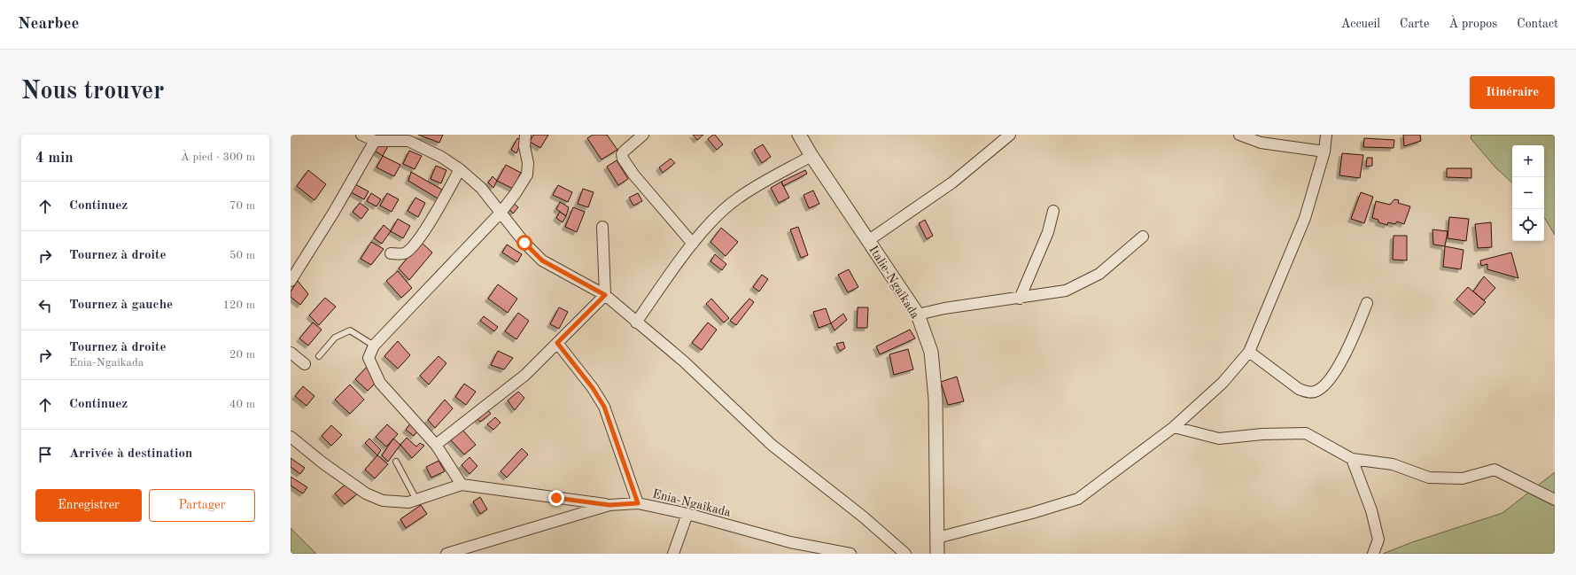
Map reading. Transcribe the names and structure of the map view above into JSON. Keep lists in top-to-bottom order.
{
  "streets": {
    "street": ["Italie-Ngaîkada", "Enia-Ngaîkada"]
  },
  "page": {
    "header": "Nearbee",
    "nav": [
      "Accueil",
      "Carte",
      "À propos",
      "Contact"
    ],
    "buttons": [
      "Itinéraire",
      ["Enregistrer", "Partager"]
    ],
    "title": "Nous trouver",
    "heading": ["4 min", "À pied · 300 m"],
    "map_buttons": ["+", "−"],
    "list": [
      ["Continuez", "70 m"],
      ["Tournez à droite", "50 m"],
      ["Tournez à gauche", "120 m"],
      ["Tournez à droite", "Enia-Ngaîkada", "20 m"],
      ["Continuez", "40 m"],
      "Arrivée à destination"
    ]
  }
}
